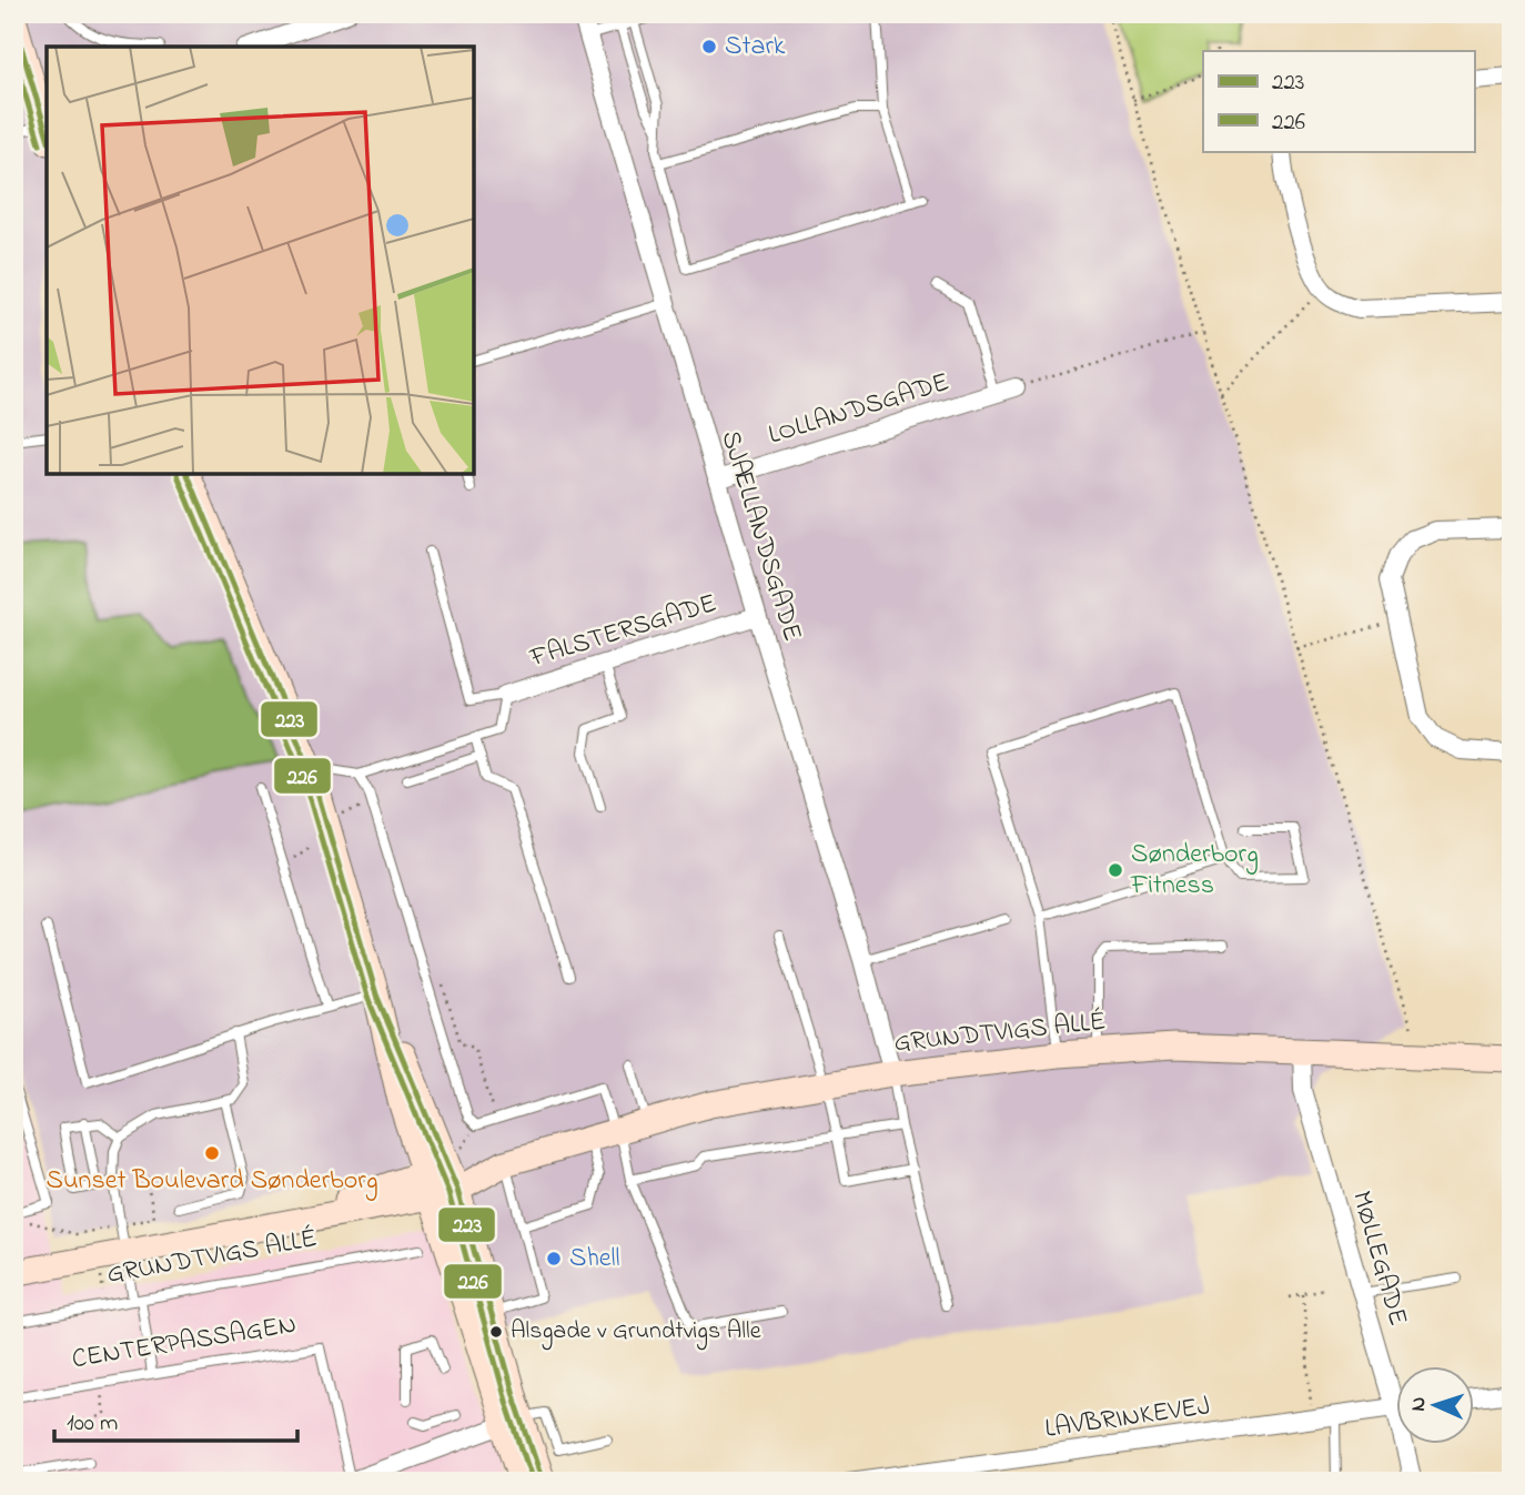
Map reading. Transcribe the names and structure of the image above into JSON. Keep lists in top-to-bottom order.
{
  "streets": {
    "street": [
      "LOLLANDSGADE",
      "SJÆLLANDSGADE",
      "FALSTERSGADE",
      "GRUNDTVIGS ALLÉ",
      "MØLLEGADE",
      "CENTERPASSAGEN",
      "LAVBRINKEVEJ"
    ]
  },
  "crossings": [
    ["LOLLANDSGADE", "SJÆLLANDSGADE"],
    ["SJÆLLANDSGADE", "FALSTERSGADE"],
    ["SJÆLLANDSGADE", "GRUNDTVIGS ALLÉ"],
    ["GRUNDTVIGS ALLÉ", "MØLLEGADE"]
  ],
  "places": [
    "Stark",
    "Sønderborg Fitness",
    "Sunset Boulevard Sønderborg",
    "Shell",
    "Alsgade v Grundtvigs Alle"
  ],
  "lines": ["transit line 223", "transit line 226"],
  "legend": ["223", "226"],
  "scale_bar": "100 m",
  "north": "left"
}
